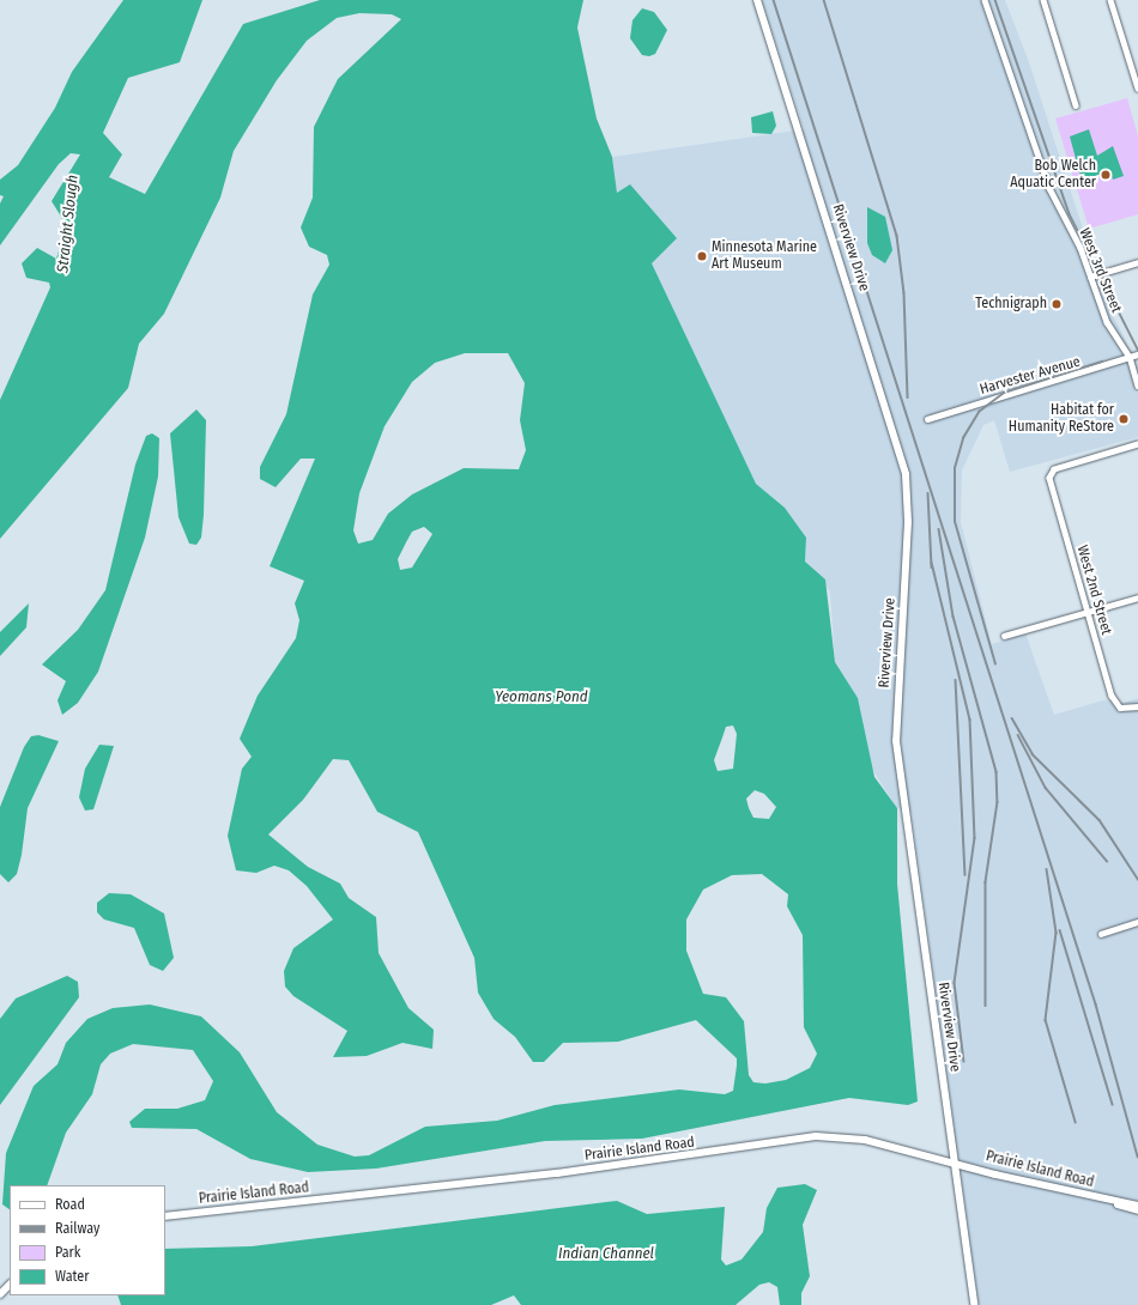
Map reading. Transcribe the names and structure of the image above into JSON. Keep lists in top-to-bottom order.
{
  "streets": {
    "street": [
      "Riverview Drive",
      "West 3rd Street",
      "Harvester Avenue",
      "West 2nd Street",
      "Prairie Island Road"
    ]
  },
  "crossings": [
    ["Riverview Drive", "Prairie Island Road"],
    ["West 3rd Street", "Harvester Avenue"]
  ],
  "water": ["Straight Slough", "Yeomans Pond", "Indian Channel"],
  "places": [
    "Bob Welch Aquatic Center",
    "Minnesota Marine Art Museum",
    "Technigraph",
    "Habitat for Humanity ReStore"
  ],
  "legend": [
    "Road",
    "Railway",
    "Park",
    "Water"
  ]
}
